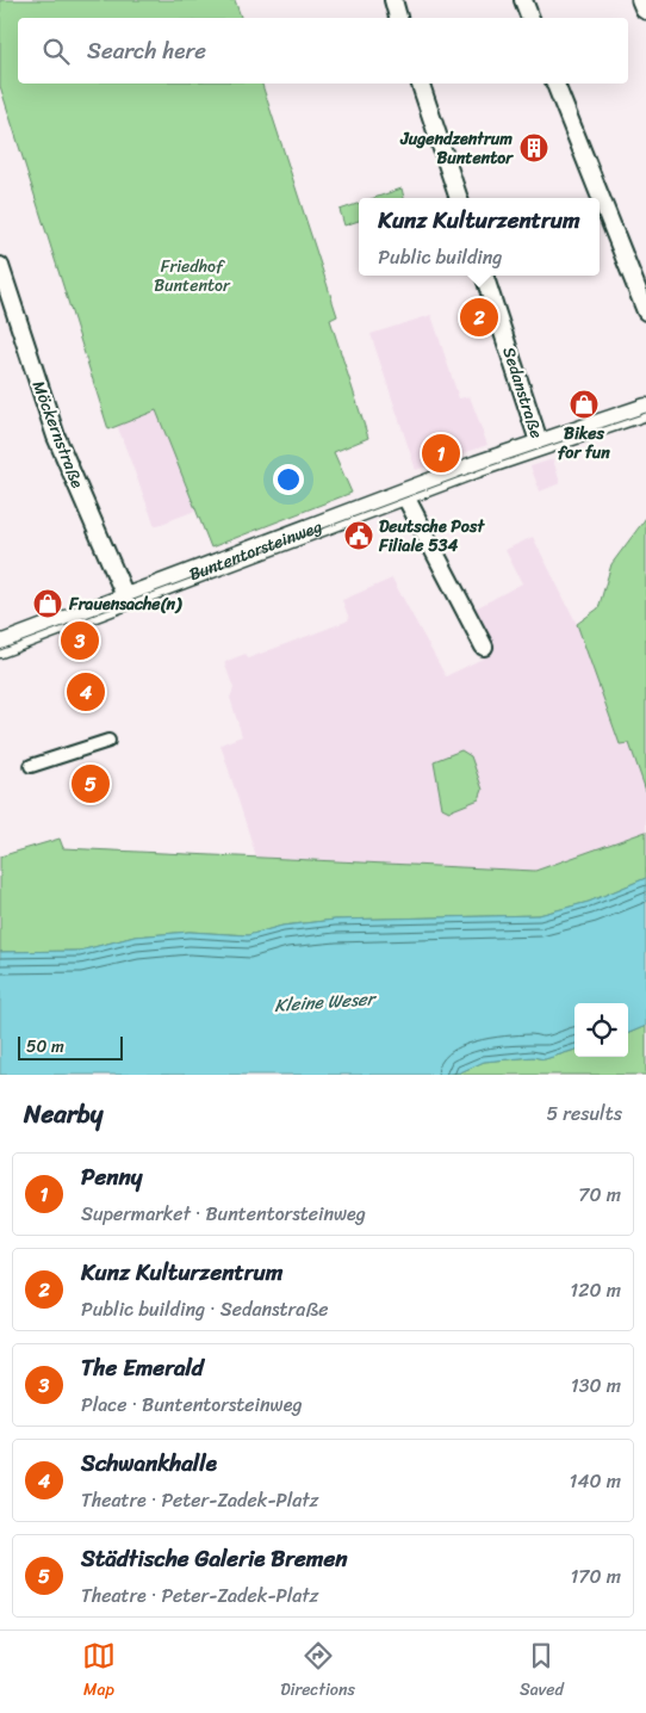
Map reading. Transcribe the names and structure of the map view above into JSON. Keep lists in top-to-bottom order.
{
  "streets": {
    "street": ["Sedanstraße", "Möckernstraße", "Buntentorsteinweg"]
  },
  "crossings": [
    ["Sedanstraße", "Buntentorsteinweg"],
    ["Möckernstraße", "Buntentorsteinweg"]
  ],
  "water": ["Kleine Weser"],
  "parks": ["Friedhof Buntentor"],
  "places": {
    "building": ["Jugendzentrum Buntentor"],
    "shop": ["Bikes for fun", "Frauensache(n)"],
    "public building": ["Deutsche Post Filiale 534"]
  },
  "scale_bar": "50 m",
  "page": {
    "search": "Search here",
    "popup": ["Kunz Kulturzentrum", "Public building"],
    "pins": [
      "2",
      "1",
      "3",
      "4",
      "5"
    ],
    "scale": "50 m",
    "heading": ["Nearby", "5 results"],
    "list": [
      {
        "mark": "1",
        "name": "Penny",
        "note": "Supermarket · Buntentorsteinweg",
        "value": "70 m"
      },
      {
        "mark": "2",
        "name": "Kunz Kulturzentrum",
        "note": "Public building · Sedanstraße",
        "value": "120 m"
      },
      {
        "mark": "3",
        "name": "The Emerald",
        "note": "Place · Buntentorsteinweg",
        "value": "130 m"
      },
      {
        "mark": "4",
        "name": "Schwankhalle",
        "note": "Theatre · Peter-Zadek-Platz",
        "value": "140 m"
      },
      {
        "mark": "5",
        "name": "Städtische Galerie Bremen",
        "note": "Theatre · Peter-Zadek-Platz",
        "value": "170 m"
      }
    ],
    "nav": ["Map", "Directions", "Saved"]
  }
}
